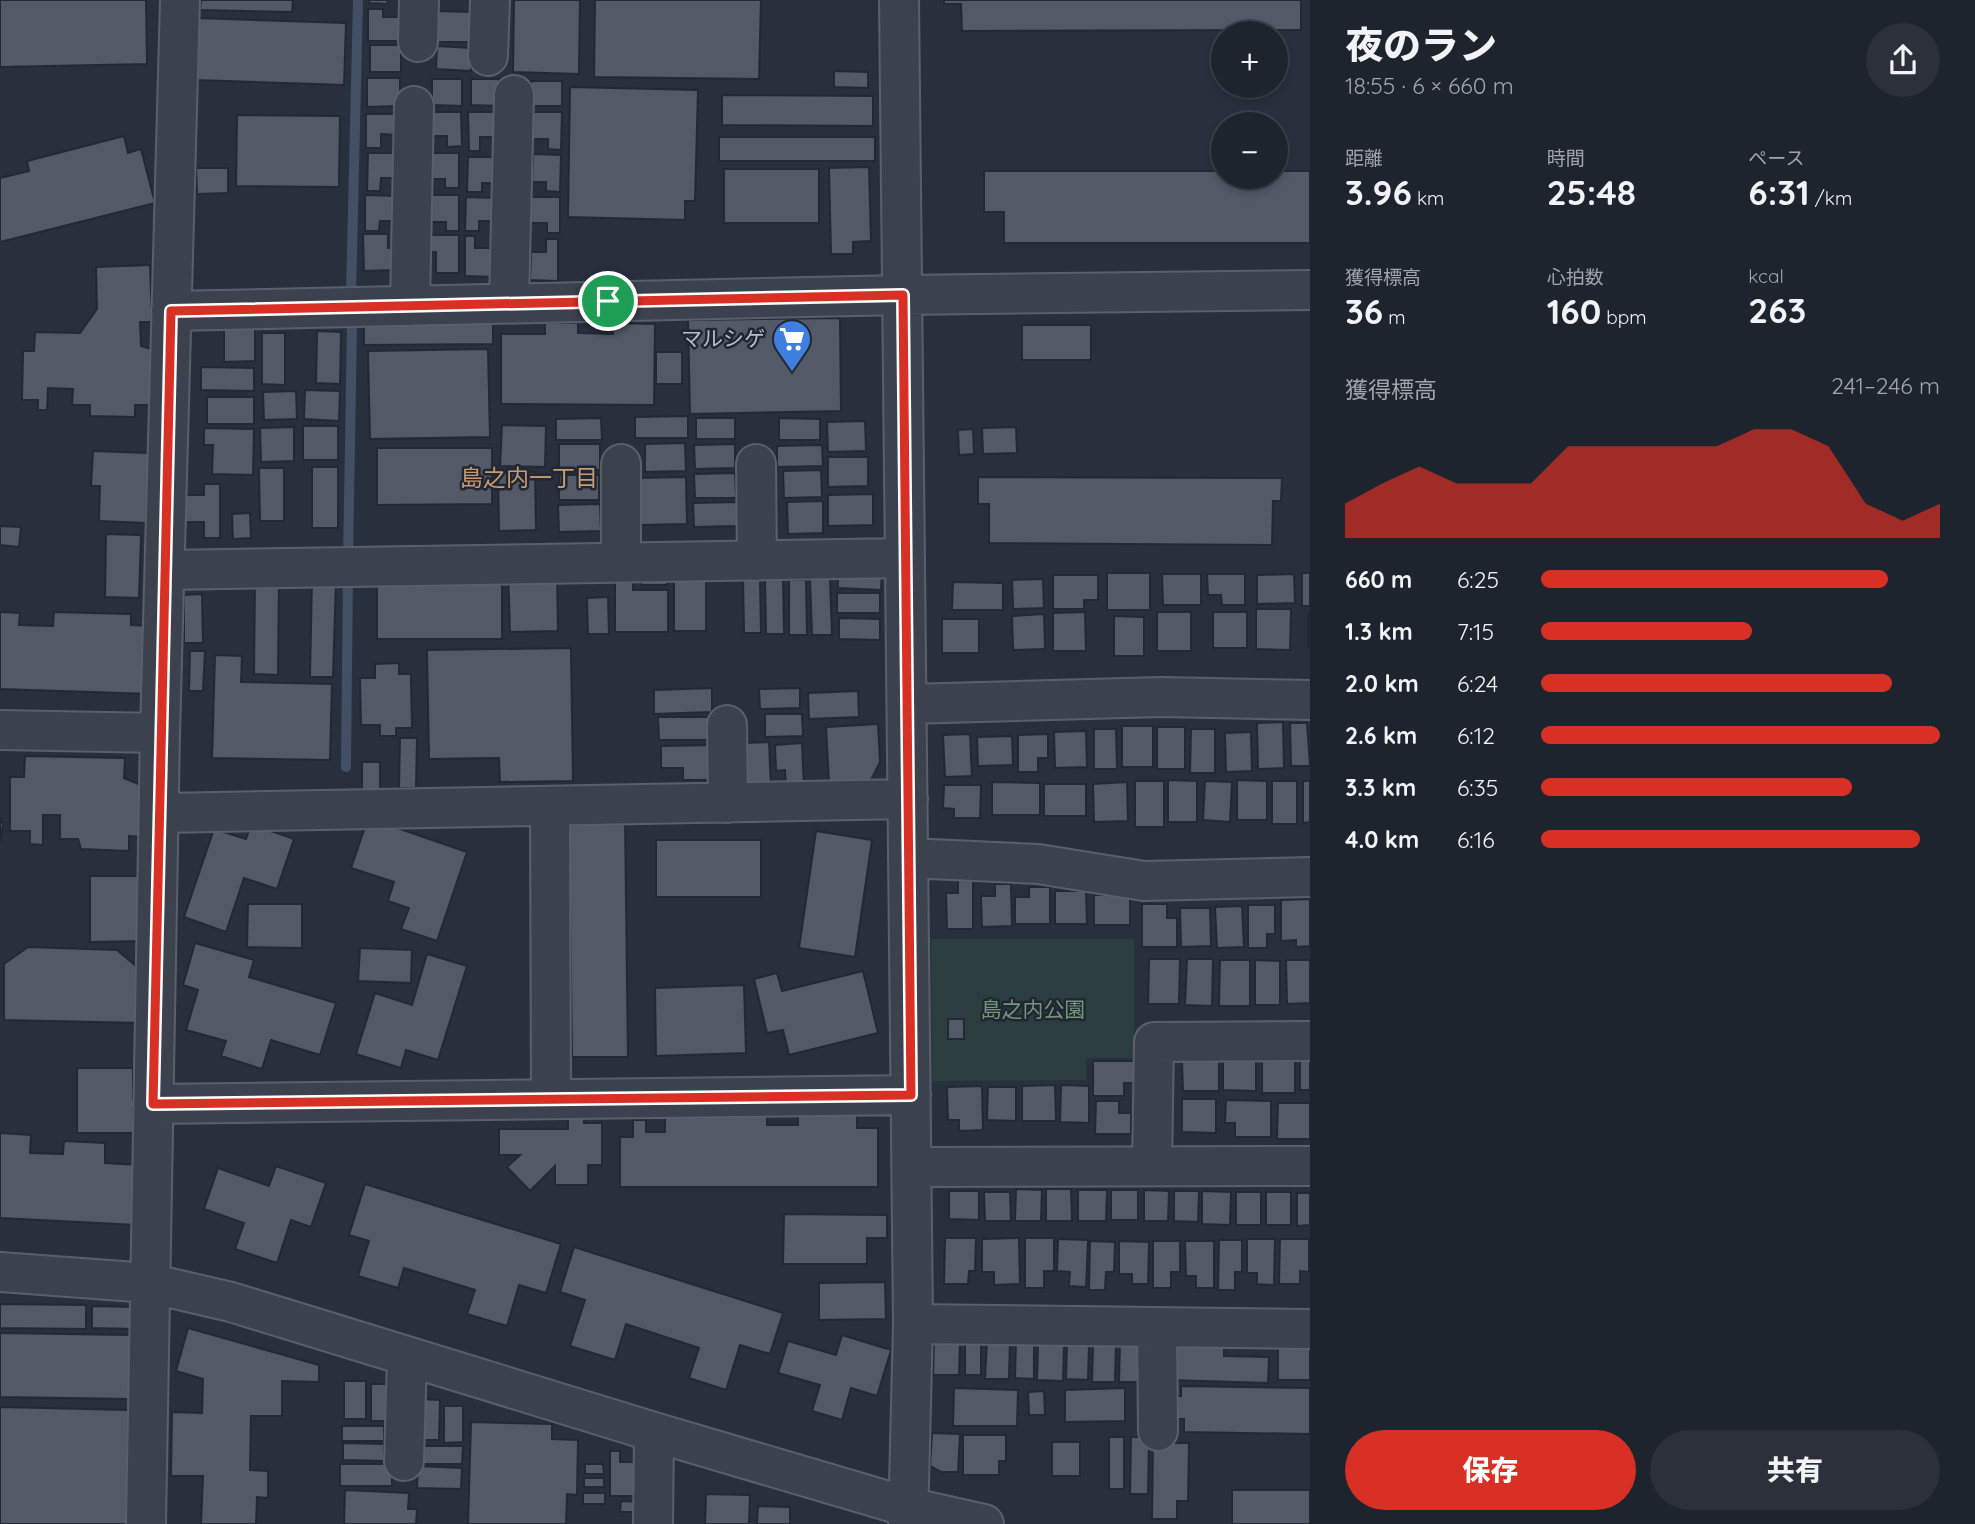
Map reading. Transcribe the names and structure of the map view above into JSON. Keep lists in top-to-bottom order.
{
  "districts": ["島之内一丁目"],
  "parks": ["島之内公園"],
  "places": {
    "supermarket": ["マルシゲ"]
  },
  "page": {
    "heading": ["夜のラン", "18:55 · 6 × 660 m"],
    "map_buttons": ["+", "−"],
    "stats": [
      ["距離", "3.96 km"],
      ["時間", "25:48"],
      ["ペース", "6:31 /km"],
      ["獲得標高", "36 m"],
      ["心拍数", "160 bpm"],
      ["kcal", "263"]
    ],
    "chart": ["獲得標高", "241–246 m"],
    "list": [
      {
        "name": "660 m",
        "note": "6:25"
      },
      {
        "name": "1.3 km",
        "note": "7:15"
      },
      {
        "name": "2.0 km",
        "note": "6:24"
      },
      {
        "name": "2.6 km",
        "note": "6:12"
      },
      {
        "name": "3.3 km",
        "note": "6:35"
      },
      {
        "name": "4.0 km",
        "note": "6:16"
      }
    ],
    "buttons": ["保存", "共有"]
  }
}
